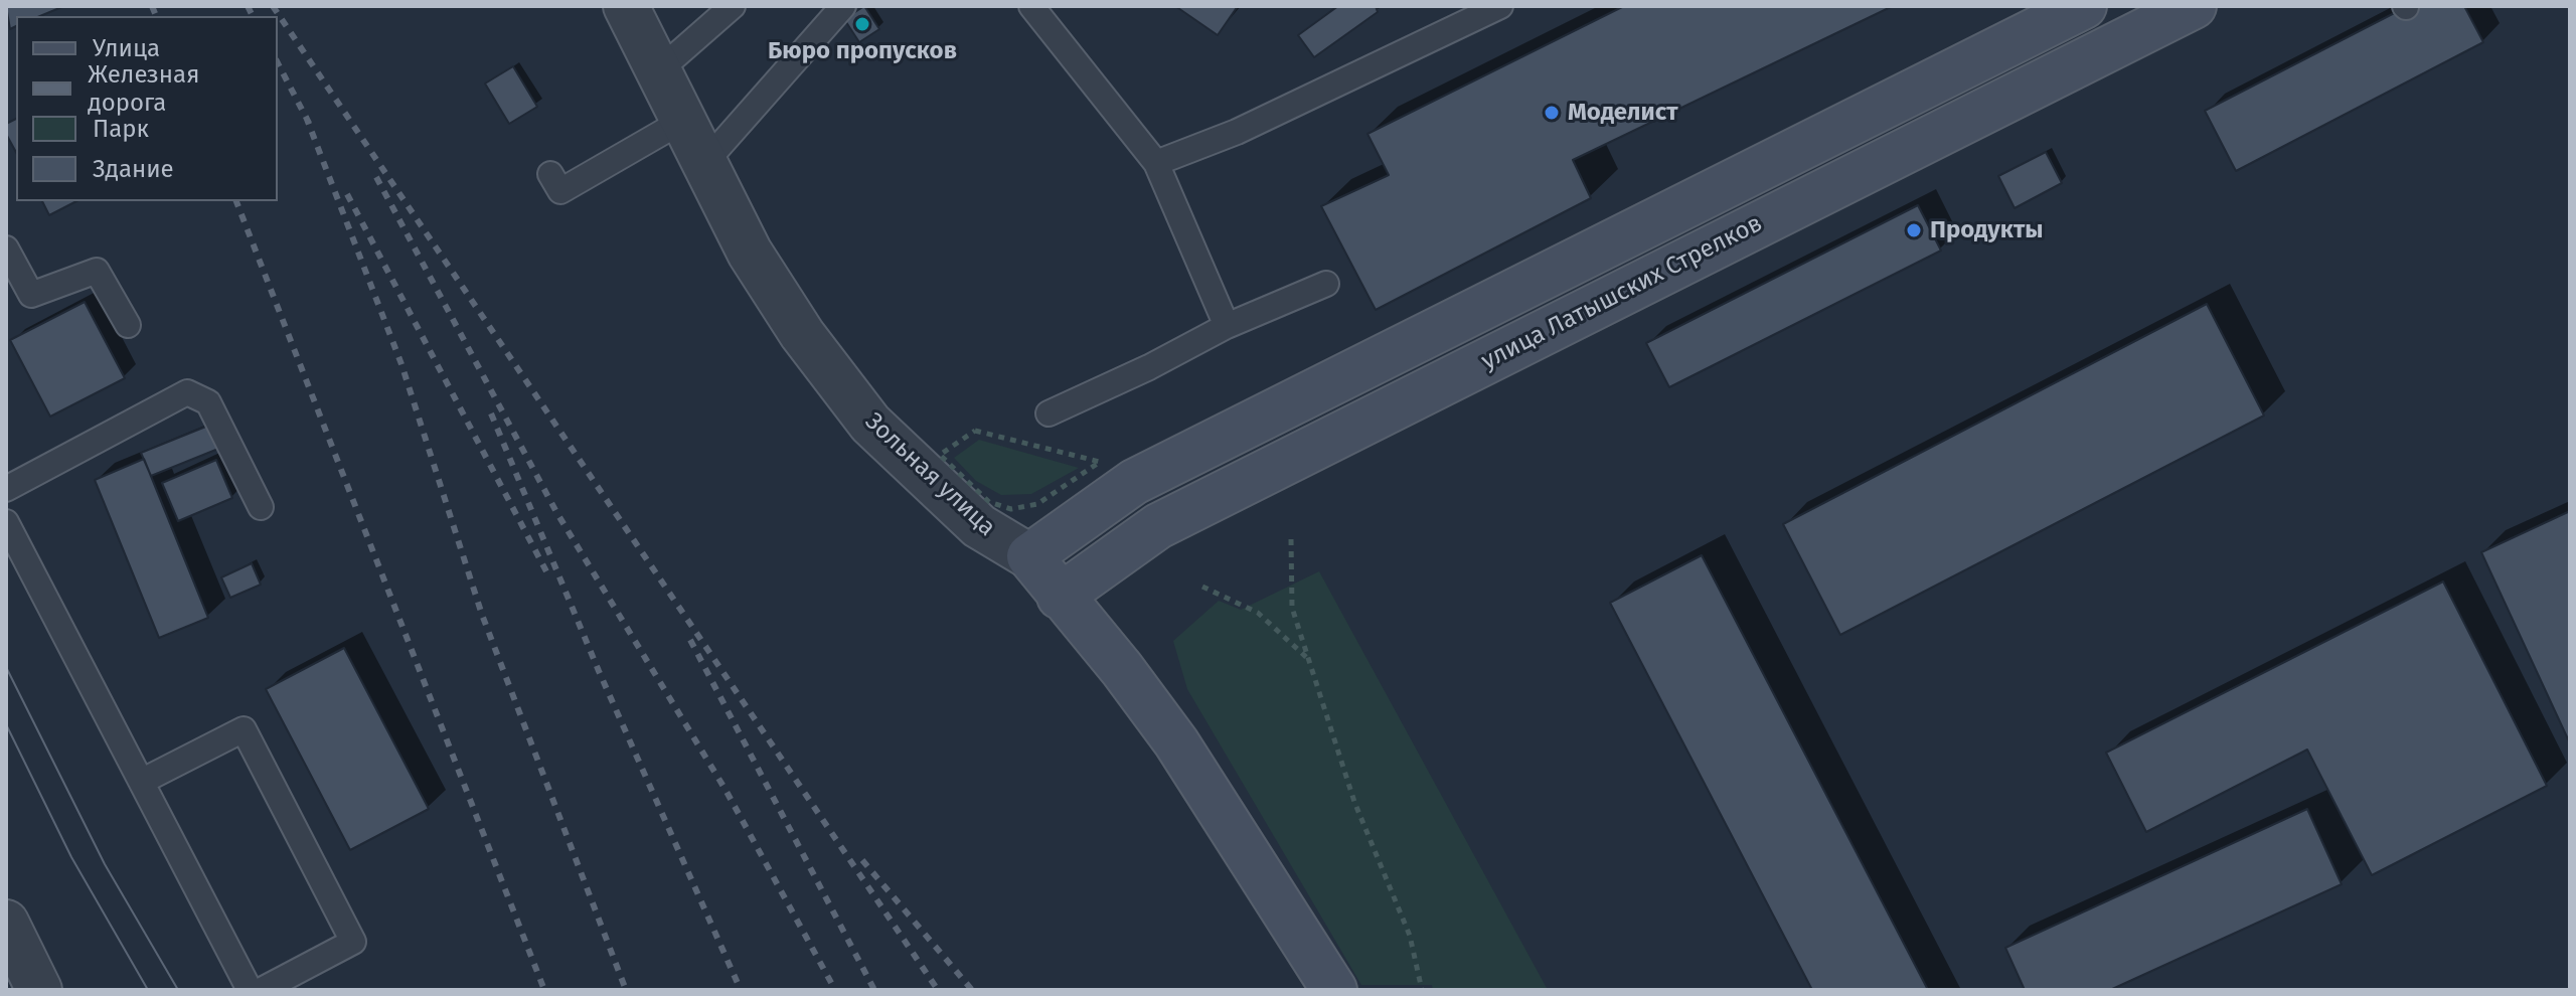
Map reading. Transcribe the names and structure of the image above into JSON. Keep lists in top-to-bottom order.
{
  "streets": {
    "street": ["улица Латышских Стрелков", "Зольная улица"]
  },
  "crossings": [
    ["улица Латышских Стрелков", "Зольная улица"]
  ],
  "places": ["Бюро пропусков", "Моделист", "Продукты"],
  "legend": [
    "Улица",
    "Железная дорога",
    "Парк",
    "Здание"
  ]
}
